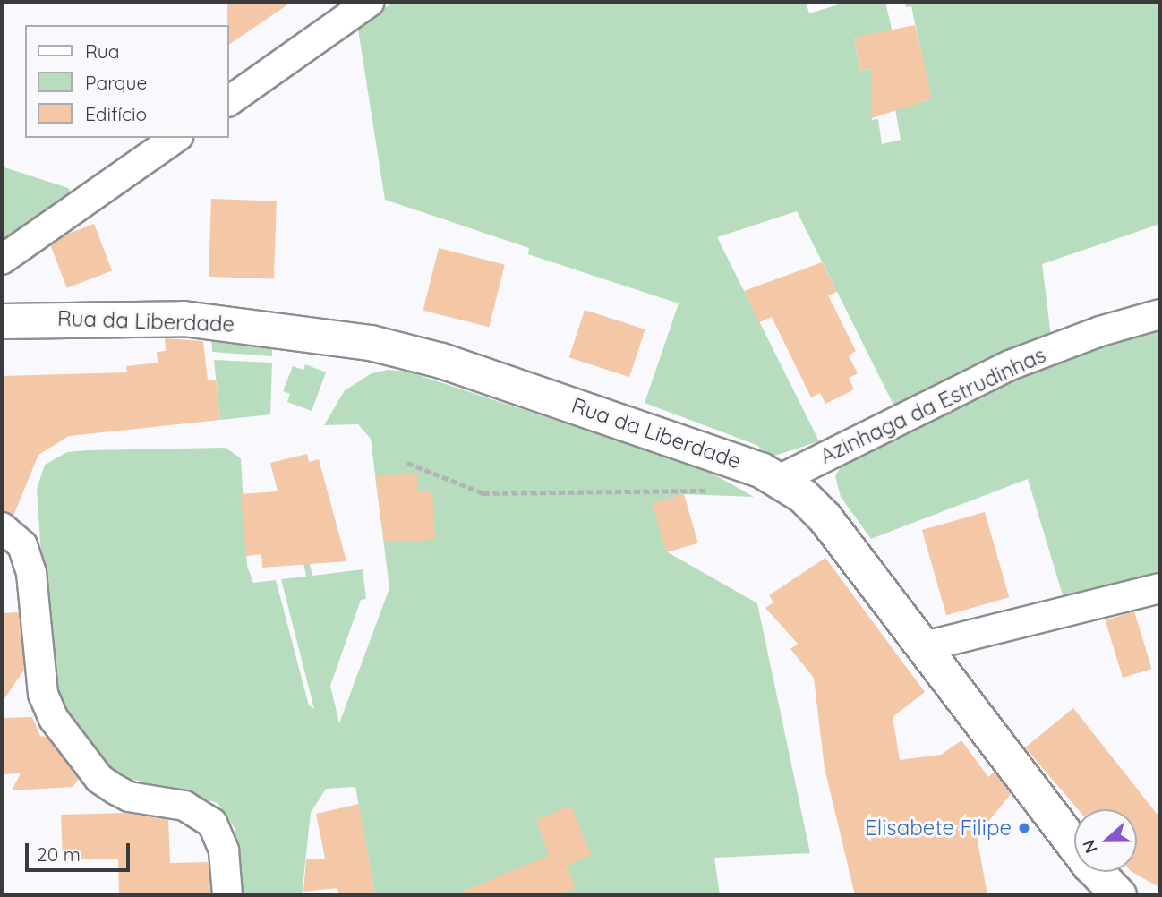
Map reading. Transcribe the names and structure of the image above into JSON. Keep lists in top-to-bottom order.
{
  "streets": {
    "street": ["Rua da Liberdade", "Azinhaga da Estrudinhas"]
  },
  "crossings": [
    ["Rua da Liberdade", "Azinhaga da Estrudinhas"]
  ],
  "places": ["Elisabete Filipe"],
  "legend": ["Rua", "Parque", "Edifício"],
  "scale_bar": "20 m",
  "north": "left"
}
